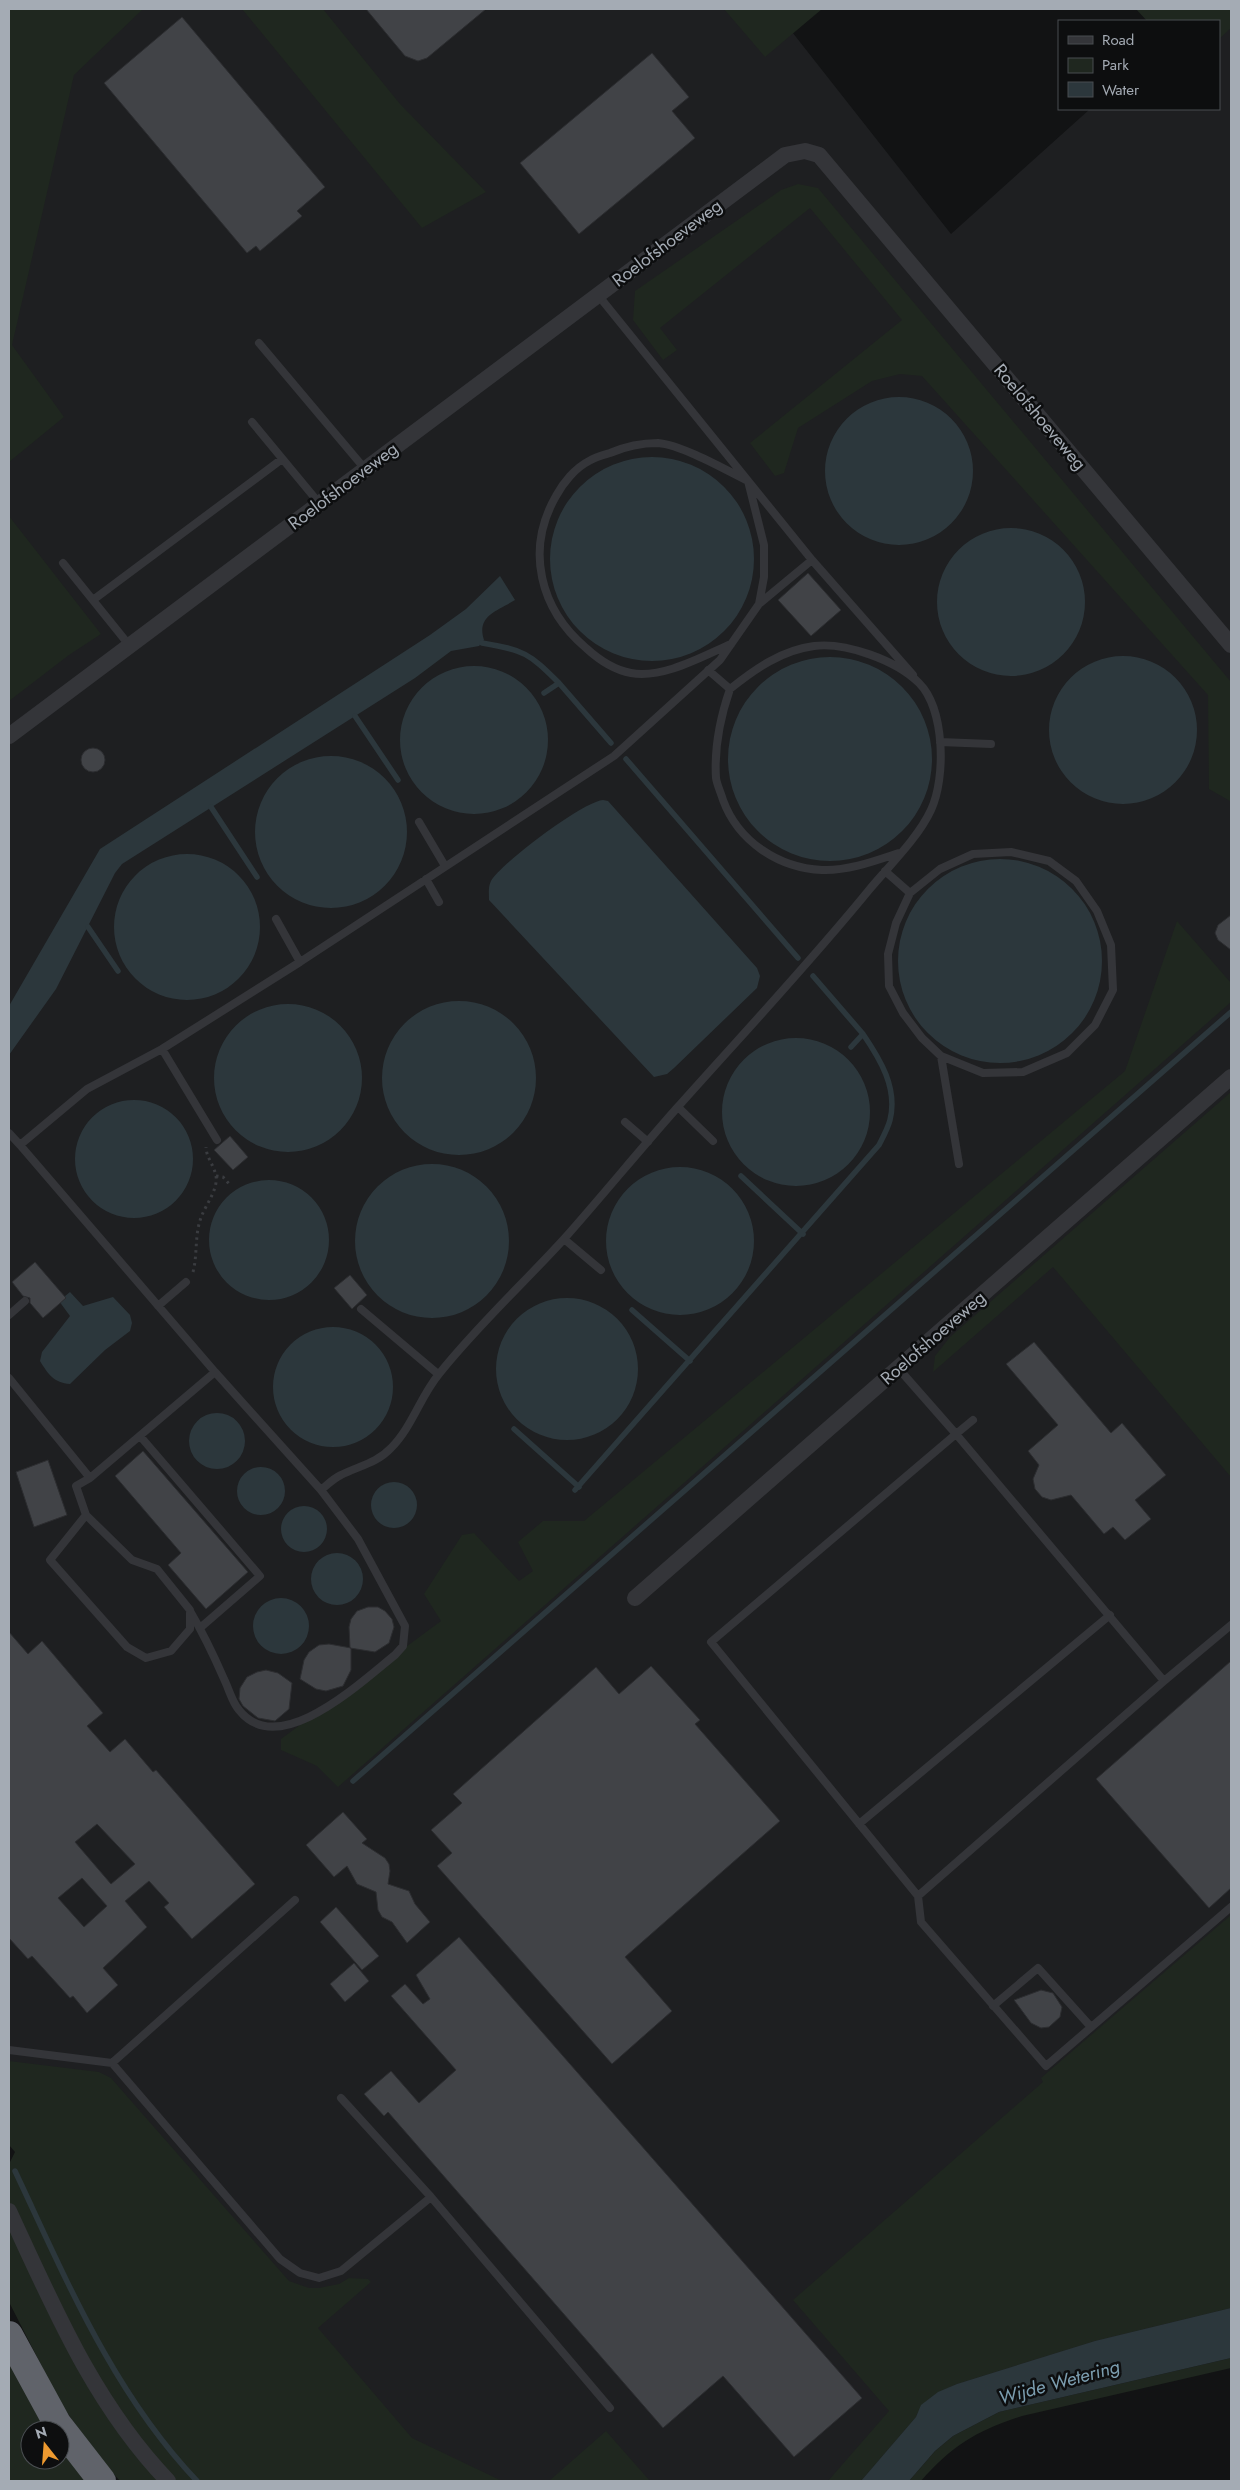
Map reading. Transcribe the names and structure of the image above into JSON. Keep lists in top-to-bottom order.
{
  "streets": {
    "street": ["Roelofshoeveweg"]
  },
  "water": ["Wijde Wetering"],
  "legend": ["Road", "Park", "Water"],
  "north": "top"
}
